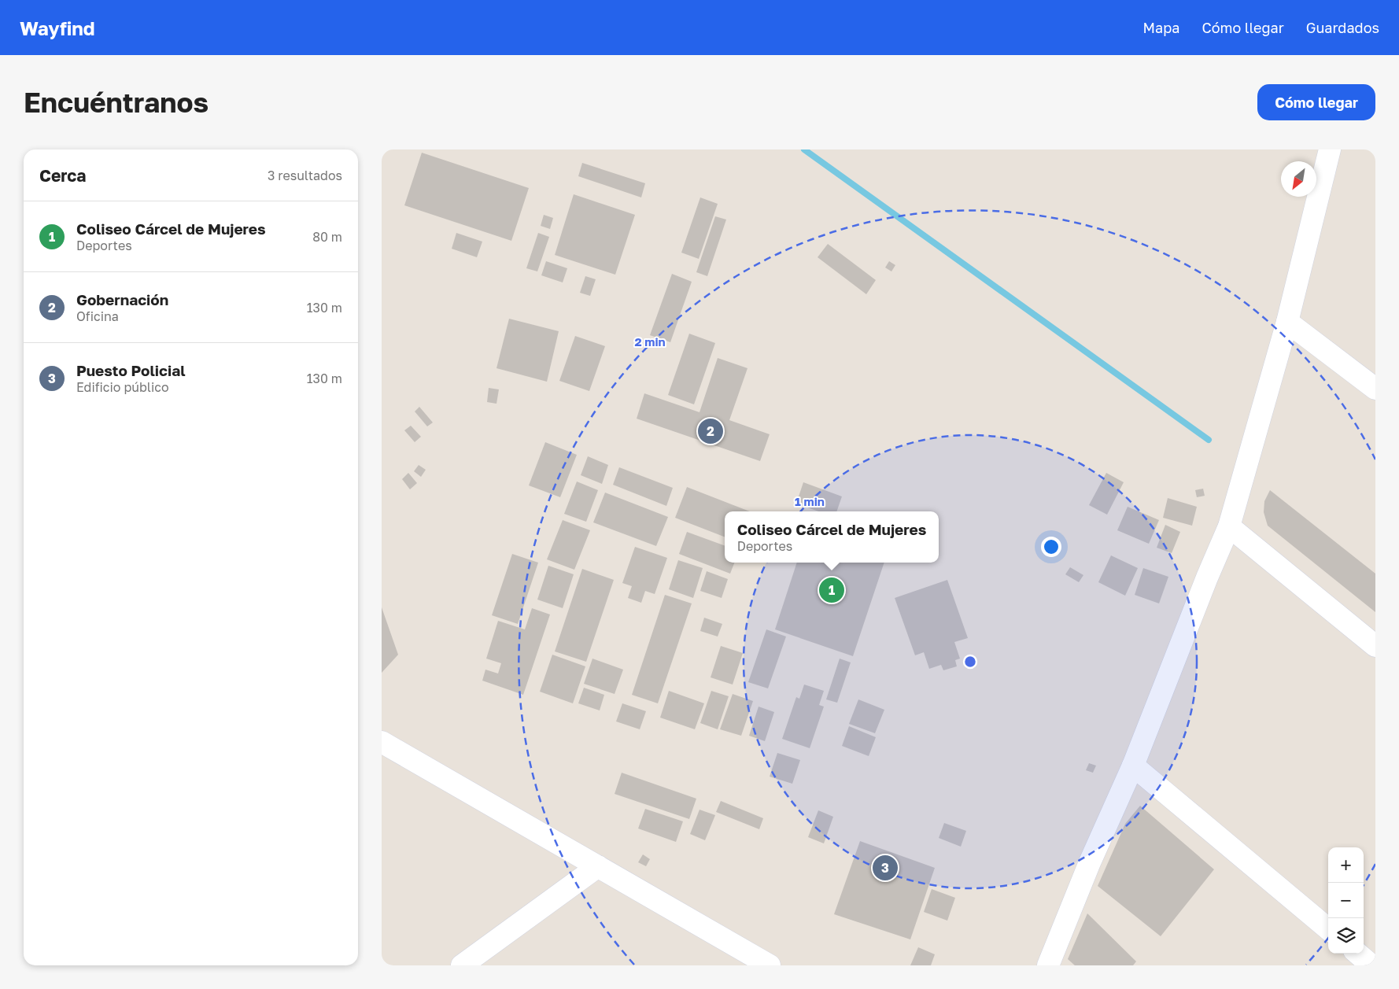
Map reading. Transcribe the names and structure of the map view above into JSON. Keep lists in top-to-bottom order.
{
  "north": "bottom left",
  "page": {
    "header": "Wayfind",
    "nav": ["Mapa", "Cómo llegar", "Guardados"],
    "buttons": "Cómo llegar",
    "title": "Encuéntranos",
    "heading": ["Cerca", "3 resultados"],
    "list": [
      {
        "mark": "1",
        "name": "Coliseo Cárcel de Mujeres",
        "note": "Deportes",
        "value": "80 m"
      },
      {
        "mark": "2",
        "name": "Gobernación",
        "note": "Oficina",
        "value": "130 m"
      },
      {
        "mark": "3",
        "name": "Puesto Policial",
        "note": "Edificio público",
        "value": "130 m"
      }
    ],
    "pins": ["2", "1", "3"],
    "popup": ["Coliseo Cárcel de Mujeres", "Deportes"],
    "map_buttons": ["+", "−"]
  },
  "rings": ["2 min", "1 min"]
}
